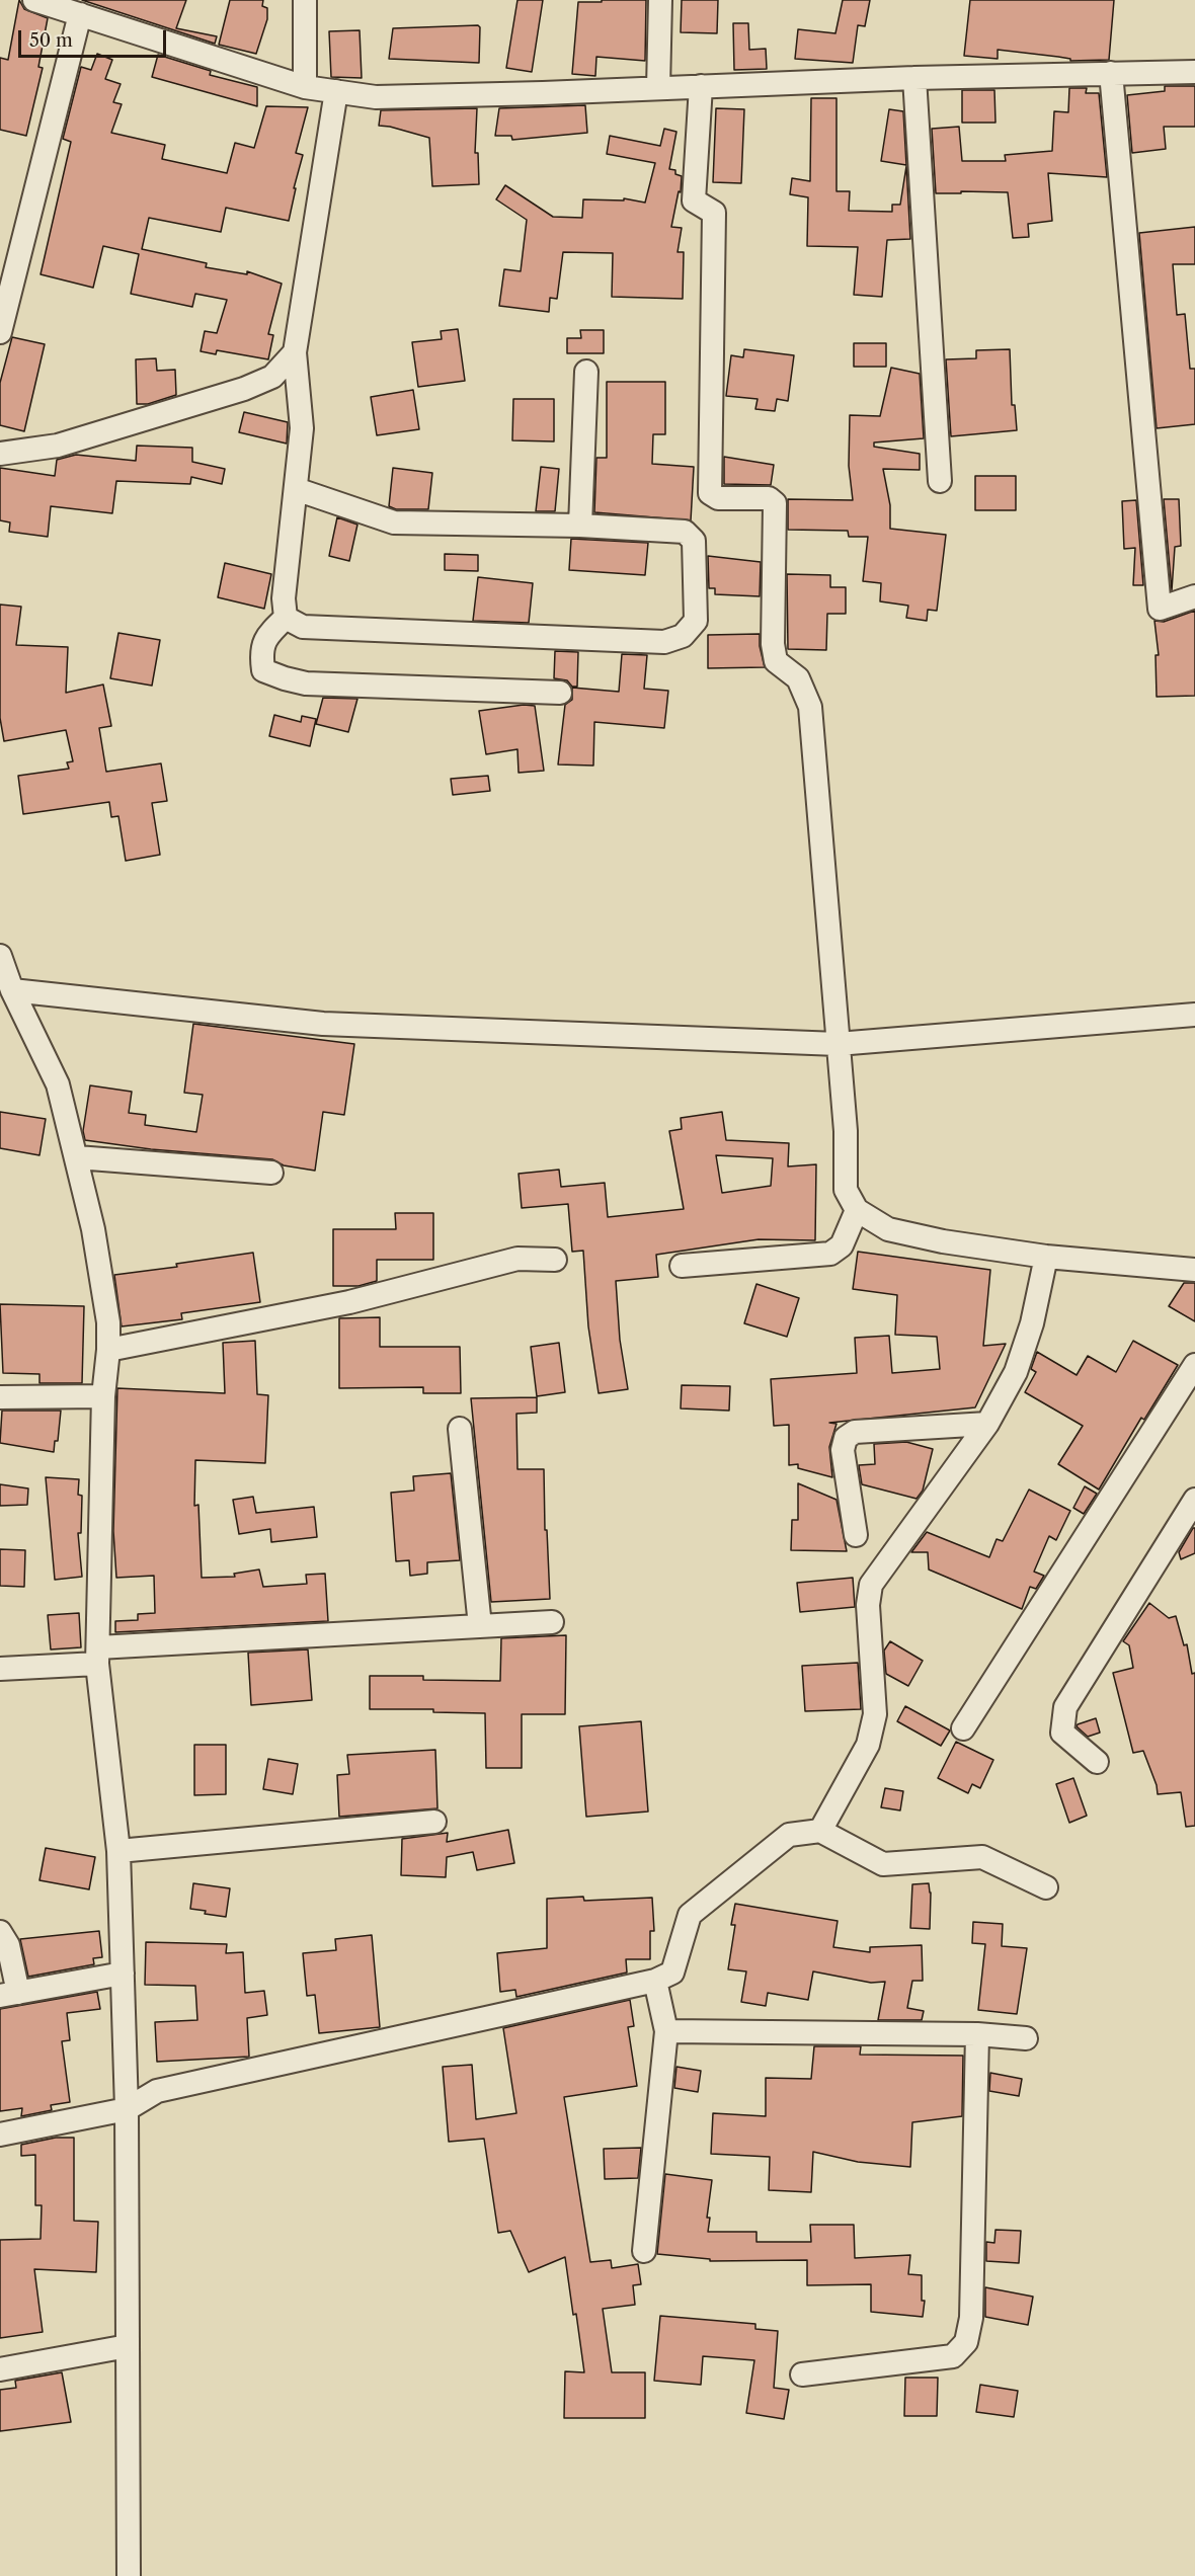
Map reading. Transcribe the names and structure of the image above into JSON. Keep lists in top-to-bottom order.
{
  "scale_bar": "50 m"
}
